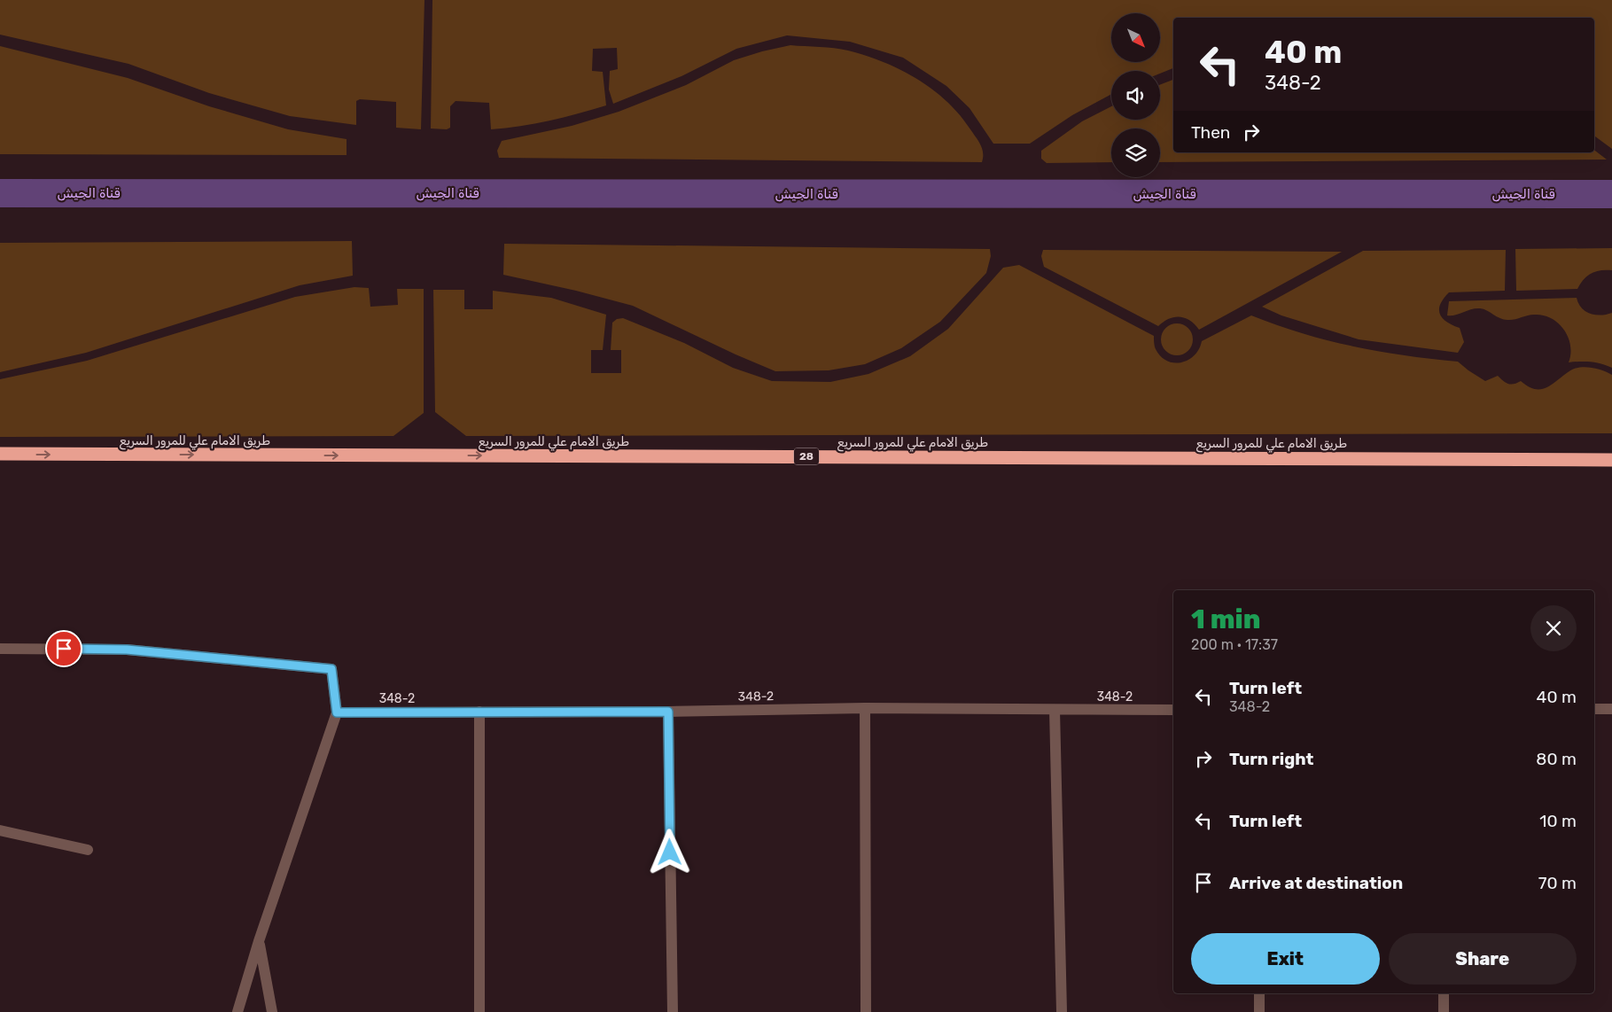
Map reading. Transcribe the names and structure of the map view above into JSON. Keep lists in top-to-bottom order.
{
  "streets": {
    "highway": ["طريق الامام علي للمرور السريع", "28"],
    "street": ["348-2"]
  },
  "one_way": ["طريق الامام علي للمرور السريع"],
  "water": ["قناة الجيش"],
  "north": "bottom right",
  "page": {
    "turn": ["40 m", "348-2"],
    "then": "Then",
    "heading": ["1 min", "200 m · 17:37"],
    "list": [
      {
        "name": "Turn left",
        "note": "348-2",
        "value": "40 m"
      },
      {
        "name": "Turn right",
        "value": "80 m"
      },
      {
        "name": "Turn left",
        "value": "10 m"
      },
      {
        "name": "Arrive at destination",
        "value": "70 m"
      }
    ],
    "buttons": ["Exit", "Share"]
  }
}
